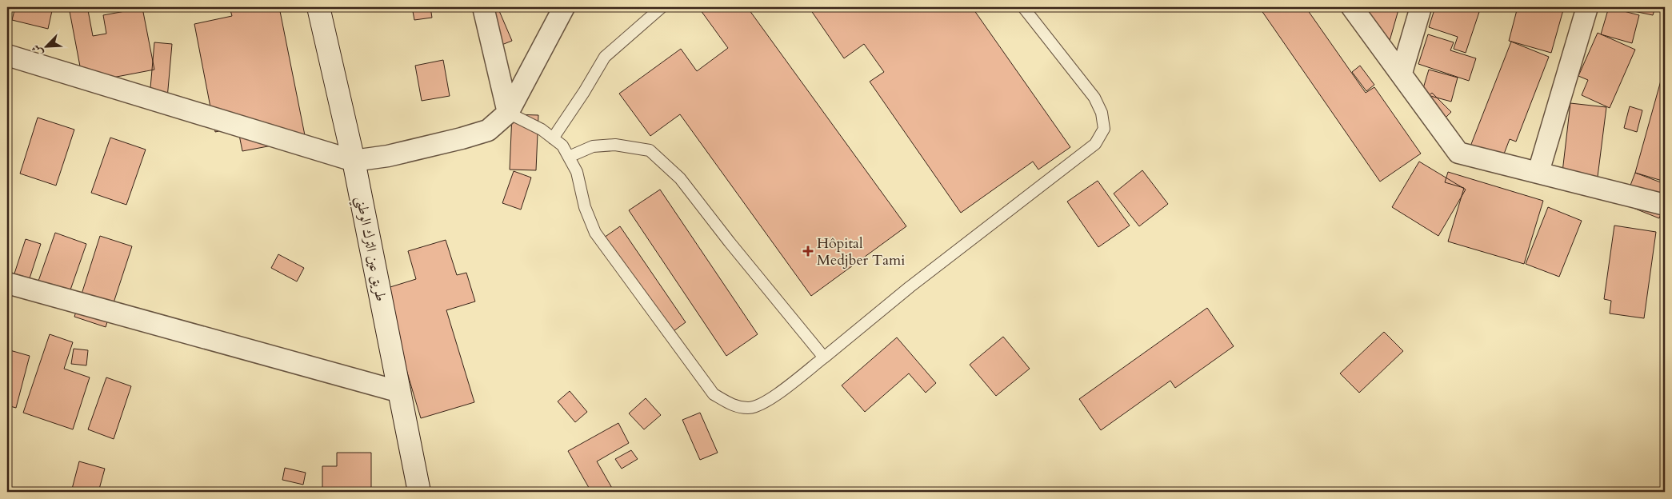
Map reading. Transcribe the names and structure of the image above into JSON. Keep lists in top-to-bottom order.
{
  "streets": {
    "main road": ["طريق عين الترك الوطني"]
  },
  "places": {
    "health": ["Hôpital Medjber Tami"]
  },
  "north": "bottom left"
}
